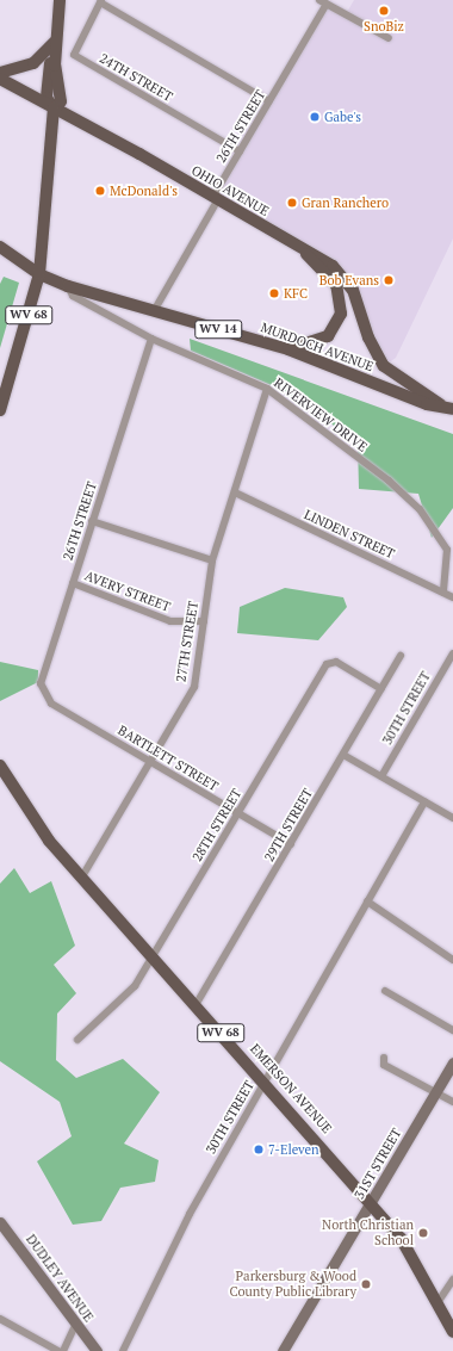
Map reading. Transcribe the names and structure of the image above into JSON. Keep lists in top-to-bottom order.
{
  "streets": {
    "main road": [
      "OHIO AVENUE",
      "WV 68",
      "WV 14",
      "MURDOCH AVENUE",
      "EMERSON AVENUE"
    ],
    "street": [
      "24TH STREET",
      "26TH STREET",
      "RIVERVIEW DRIVE",
      "LINDEN STREET",
      "AVERY STREET",
      "27TH STREET",
      "30TH STREET",
      "BARTLETT STREET",
      "28TH STREET",
      "29TH STREET",
      "31ST STREET",
      "DUDLEY AVENUE"
    ]
  },
  "crossings": [
    ["24TH STREET", "26TH STREET"],
    ["26TH STREET", "OHIO AVENUE"],
    ["26TH STREET", "MURDOCH AVENUE"],
    ["26TH STREET", "RIVERVIEW DRIVE"],
    ["26TH STREET", "AVERY STREET"],
    ["26TH STREET", "BARTLETT STREET"],
    ["OHIO AVENUE", "WV 68"],
    ["OHIO AVENUE", "MURDOCH AVENUE"],
    ["WV 68", "MURDOCH AVENUE"],
    ["MURDOCH AVENUE", "RIVERVIEW DRIVE"],
    ["RIVERVIEW DRIVE", "LINDEN STREET"],
    ["RIVERVIEW DRIVE", "27TH STREET"],
    ["LINDEN STREET", "27TH STREET"],
    ["AVERY STREET", "27TH STREET"],
    ["27TH STREET", "BARTLETT STREET"],
    ["27TH STREET", "EMERSON AVENUE"],
    ["30TH STREET", "EMERSON AVENUE"],
    ["BARTLETT STREET", "28TH STREET"],
    ["BARTLETT STREET", "29TH STREET"],
    ["28TH STREET", "29TH STREET"],
    ["28TH STREET", "EMERSON AVENUE"],
    ["29TH STREET", "EMERSON AVENUE"],
    ["EMERSON AVENUE", "31ST STREET"]
  ],
  "places": [
    "SnoBiz",
    "Gabe's",
    "McDonald's",
    "Gran Ranchero",
    "Bob Evans",
    "KFC",
    "7-Eleven",
    "North Christian School",
    "Parkersburg & Wood County Public Library"
  ]
}
